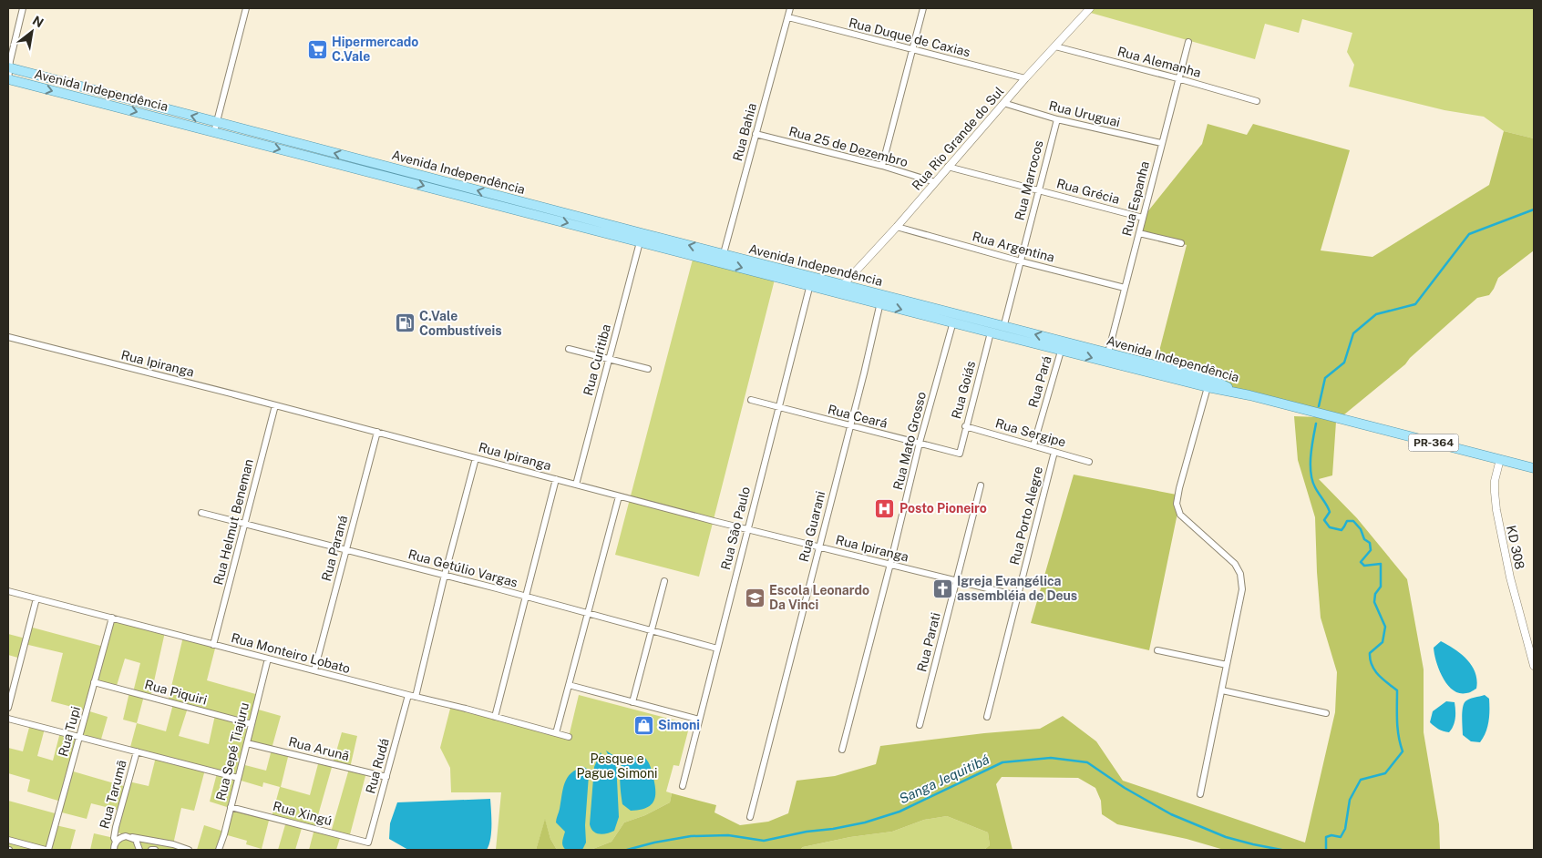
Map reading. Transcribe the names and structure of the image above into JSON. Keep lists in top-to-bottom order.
{
  "streets": {
    "main road": ["Avenida Independência", "PR-364"],
    "street": [
      "Rua Duque de Caxias",
      "Rua Alemanha",
      "Rua Uruguai",
      "Rua Bahia",
      "Rua Rio Grande do Sul",
      "Rua 25 de Dezembro",
      "Rua Marrocos",
      "Rua Grécia",
      "Rua Espanha",
      "Rua Argentina",
      "Rua Curitiba",
      "Rua Ipiranga",
      "Rua Pará",
      "Rua Goiás",
      "Rua Ceará",
      "Rua Sergipe",
      "Rua Mato Grosso",
      "Rua Porto Alegre",
      "Rua Helmut Beneman",
      "Rua Guarani",
      "Rua São Paulo",
      "KD 308",
      "Rua Paraná",
      "Rua Getúlio Vargas",
      "Rua Parati",
      "Rua Monteiro Lobato",
      "Rua Piquiri",
      "Rua Tupi",
      "Rua Arunã",
      "Rua Sepé Tiajuru",
      "Rua Rudá",
      "Rua Tarumã",
      "Rua Xingú"
    ]
  },
  "crossings": [
    ["Rua Duque de Caxias", "Rua Bahia"],
    ["Rua Duque de Caxias", "Rua Rio Grande do Sul"],
    ["Rua Alemanha", "Rua Rio Grande do Sul"],
    ["Rua Alemanha", "Rua Espanha"],
    ["Avenida Independência", "Rua Bahia"],
    ["Avenida Independência", "Rua Rio Grande do Sul"],
    ["Avenida Independência", "Rua Marrocos"],
    ["Avenida Independência", "Rua Espanha"],
    ["Avenida Independência", "Rua Curitiba"],
    ["Avenida Independência", "Rua Pará"],
    ["Avenida Independência", "Rua Goiás"],
    ["Avenida Independência", "Rua Mato Grosso"],
    ["Avenida Independência", "PR-364"],
    ["Avenida Independência", "Rua Guarani"],
    ["Avenida Independência", "Rua São Paulo"],
    ["Rua Uruguai", "Rua Rio Grande do Sul"],
    ["Rua Uruguai", "Rua Marrocos"],
    ["Rua Uruguai", "Rua Espanha"],
    ["Rua Bahia", "Rua 25 de Dezembro"],
    ["Rua Rio Grande do Sul", "Rua 25 de Dezembro"],
    ["Rua Rio Grande do Sul", "Rua Grécia"],
    ["Rua Rio Grande do Sul", "Rua Argentina"],
    ["Rua Marrocos", "Rua Grécia"],
    ["Rua Marrocos", "Rua Argentina"],
    ["Rua Grécia", "Rua Espanha"],
    ["Rua Espanha", "Rua Argentina"],
    ["Rua Curitiba", "Rua Ipiranga"],
    ["Rua Ipiranga", "Rua Mato Grosso"],
    ["Rua Ipiranga", "Rua Porto Alegre"],
    ["Rua Ipiranga", "Rua Helmut Beneman"],
    ["Rua Ipiranga", "Rua Guarani"],
    ["Rua Ipiranga", "Rua São Paulo"],
    ["Rua Ipiranga", "Rua Paraná"],
    ["Rua Ipiranga", "Rua Parati"],
    ["Rua Pará", "Rua Sergipe"],
    ["Rua Goiás", "Rua Ceará"],
    ["Rua Goiás", "Rua Sergipe"],
    ["Rua Ceará", "Rua Mato Grosso"],
    ["Rua Ceará", "Rua Guarani"],
    ["Rua Ceará", "Rua São Paulo"],
    ["Rua Sergipe", "Rua Porto Alegre"],
    ["PR-364", "KD 308"],
    ["Rua Helmut Beneman", "Rua Getúlio Vargas"],
    ["Rua Helmut Beneman", "Rua Monteiro Lobato"],
    ["Rua São Paulo", "Rua Getúlio Vargas"],
    ["Rua Paraná", "Rua Getúlio Vargas"],
    ["Rua Paraná", "Rua Monteiro Lobato"],
    ["Rua Monteiro Lobato", "Rua Tupi"],
    ["Rua Monteiro Lobato", "Rua Sepé Tiajuru"],
    ["Rua Monteiro Lobato", "Rua Rudá"],
    ["Rua Piquiri", "Rua Tupi"],
    ["Rua Piquiri", "Rua Sepé Tiajuru"],
    ["Rua Arunã", "Rua Sepé Tiajuru"],
    ["Rua Arunã", "Rua Rudá"],
    ["Rua Sepé Tiajuru", "Rua Xingú"],
    ["Rua Rudá", "Rua Xingú"]
  ],
  "water": ["Sanga Jequitibá"],
  "parks": ["Pesque e Pague Simoni"],
  "places": {
    "supermarket": ["Hipermercado C.Vale"],
    "fuel station": ["C.Vale Combustíveis"],
    "hospital": ["Posto Pioneiro"],
    "church": ["Igreja Evangélica assembléia de Deus"],
    "school or university": ["Escola Leonardo Da Vinci"],
    "shop": ["Simoni"]
  },
  "north": "top right"
}
